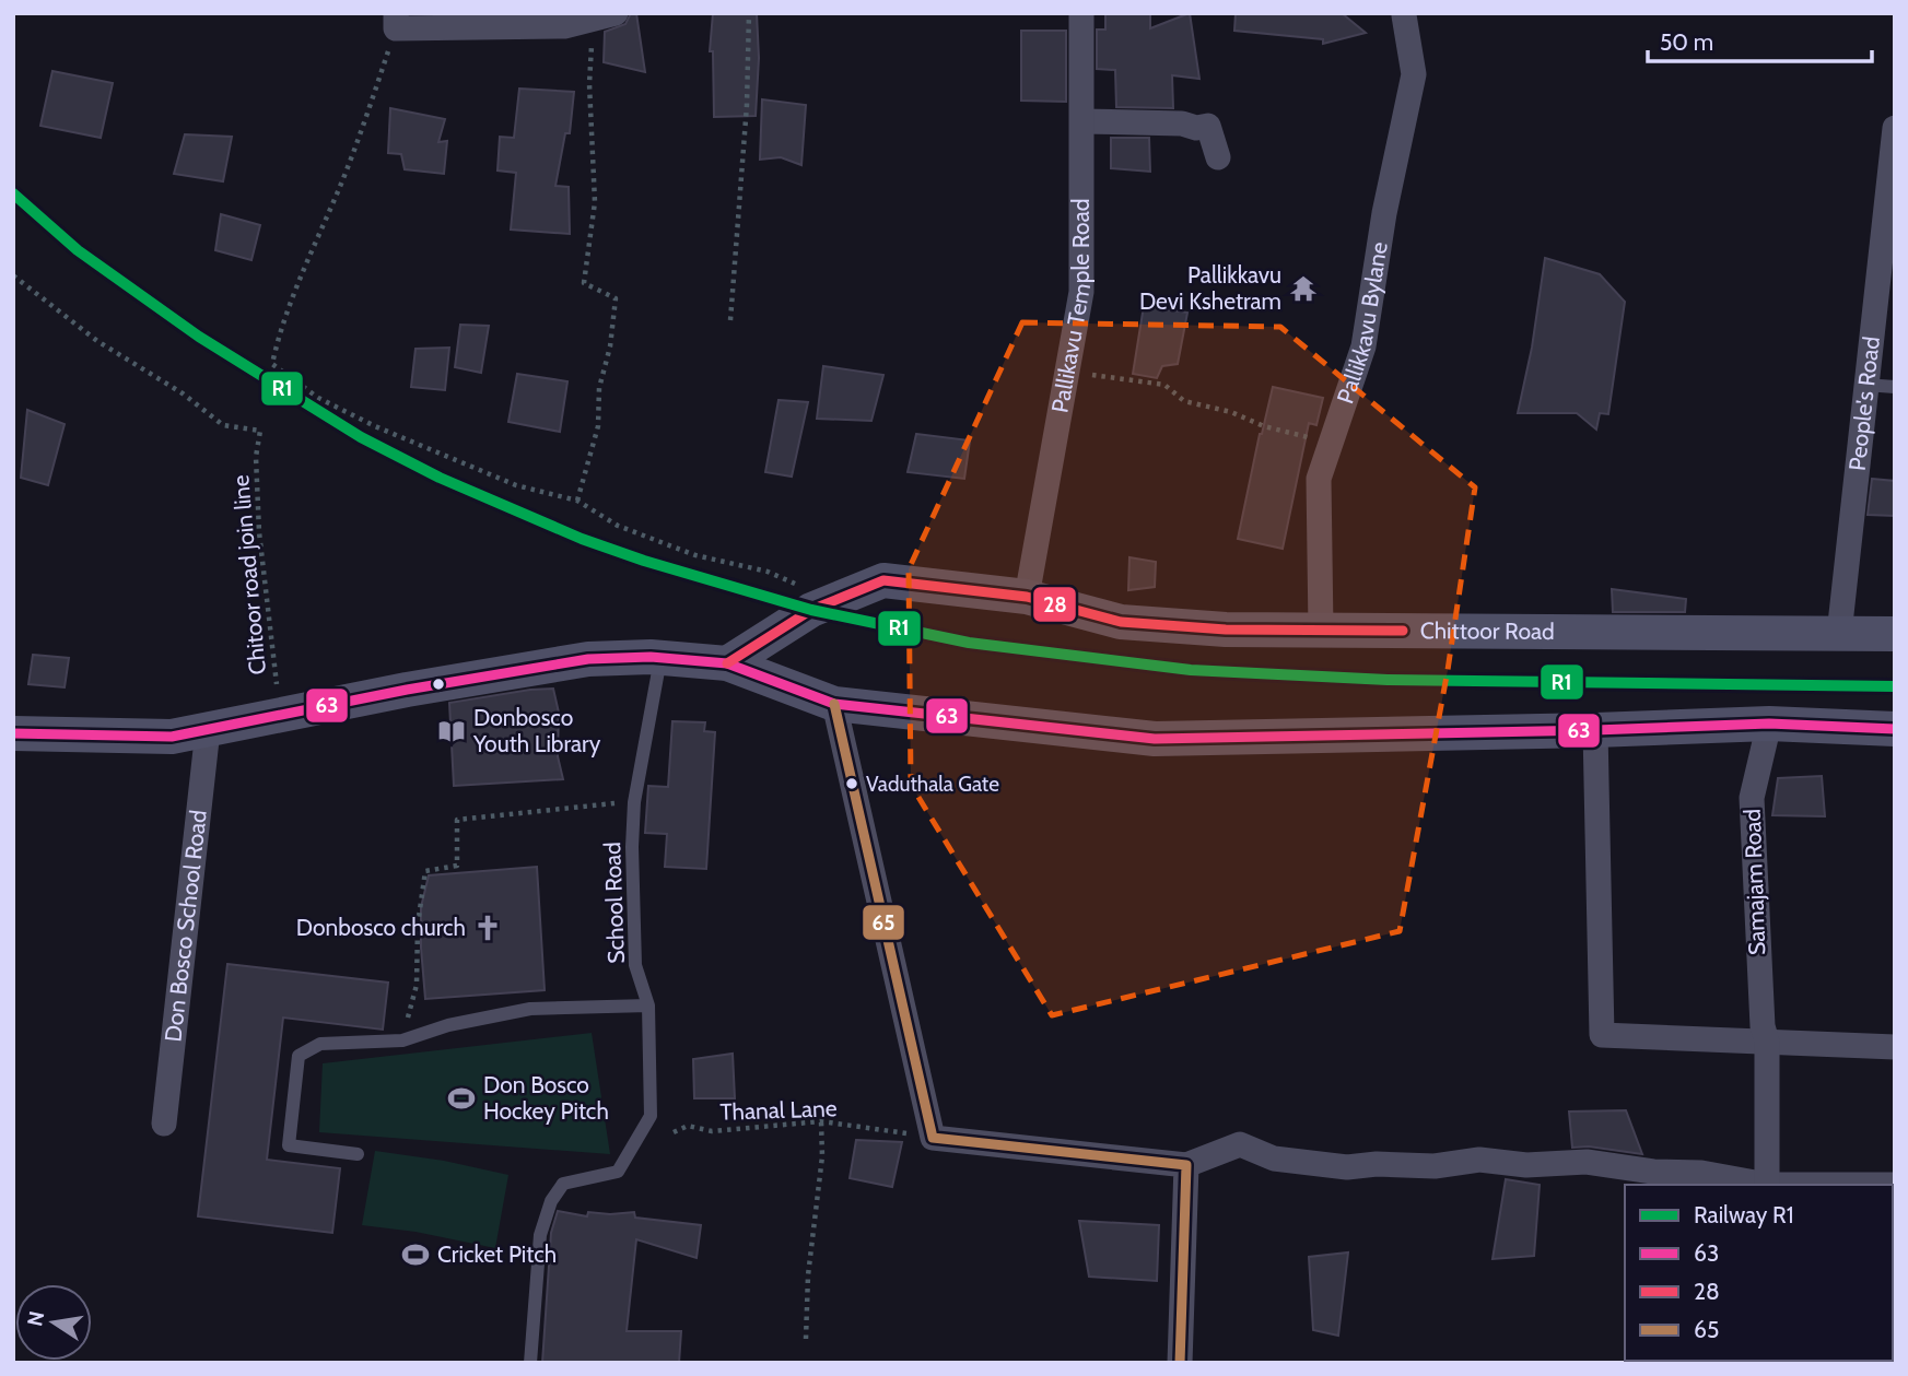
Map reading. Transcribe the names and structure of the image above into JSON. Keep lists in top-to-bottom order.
{
  "streets": {
    "main road": ["Chittoor Road"],
    "street": [
      "Pallikavu Temple Road",
      "Pallikkavu Bylane",
      "People's Road",
      "Samajam Road",
      "Don Bosco School Road"
    ],
    "lane": ["School Road"],
    "path": ["Chitoor road join line", "Thanal Lane"]
  },
  "crossings": [
    ["Pallikavu Temple Road", "Chittoor Road"],
    ["Pallikkavu Bylane", "Chittoor Road"],
    ["People's Road", "Chittoor Road"]
  ],
  "places": {
    "temple": ["Pallikkavu Devi Kshetram"],
    "library": ["Donbosco Youth Library"],
    "other": ["Vaduthala Gate"],
    "church": ["Donbosco church"],
    "sports": ["Don Bosco Hockey Pitch", "Cricket Pitch"]
  },
  "lines": [
    "rail line R1",
    "transit line 28",
    "transit line 63",
    "transit line 65"
  ],
  "legend": [
    "Railway R1",
    "63",
    "28",
    "65"
  ],
  "scale_bar": "50 m",
  "north": "left"
}
